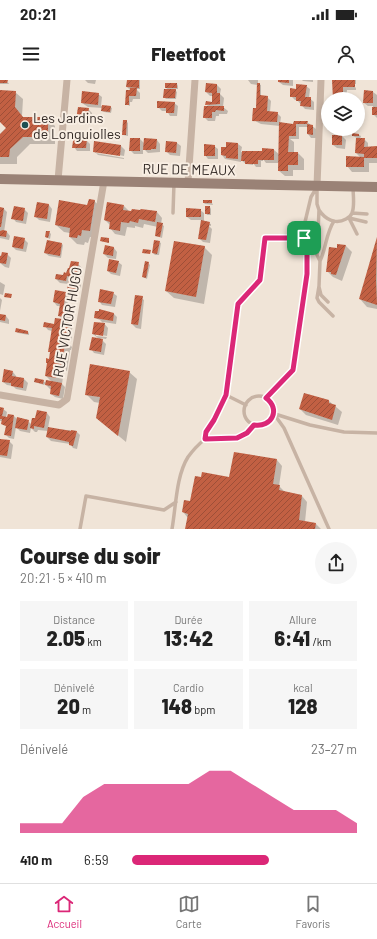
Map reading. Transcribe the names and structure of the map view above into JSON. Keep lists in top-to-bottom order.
{
  "streets": {
    "main road": ["RUE DE MEAUX"],
    "street": ["RUE VICTOR HUGO"]
  },
  "crossings": [
    ["RUE DE MEAUX", "RUE VICTOR HUGO"]
  ],
  "places": ["Les Jardins de Longuiolles"],
  "page": {
    "status": "20:21",
    "header": "Fleetfoot",
    "heading": ["Course du soir", "20:21 · 5 × 410 m"],
    "stats": [
      ["Distance", "2.05 km"],
      ["Durée", "13:42"],
      ["Allure", "6:41 /km"],
      ["Dénivelé", "20 m"],
      ["Cardio", "148 bpm"],
      ["kcal", "128"]
    ],
    "chart": ["Dénivelé", "23–27 m"],
    "list": [
      {
        "name": "410 m",
        "note": "6:59"
      }
    ],
    "tabs": ["Accueil", "Carte", "Favoris"]
  }
}
